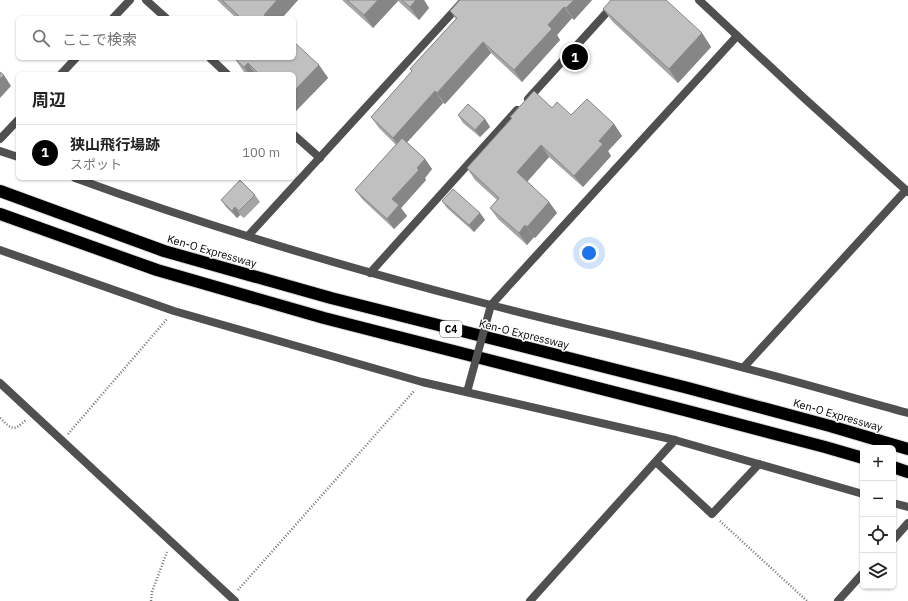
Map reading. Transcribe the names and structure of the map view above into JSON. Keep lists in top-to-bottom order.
{
  "streets": {
    "highway": ["Ken-O Expressway", "C4"]
  },
  "page": {
    "search": "ここで検索",
    "pins": "1",
    "heading": "周辺",
    "list": [
      {
        "mark": "1",
        "name": "狭山飛行場跡",
        "note": "スポット",
        "value": "100 m"
      }
    ],
    "map_buttons": ["+", "−"]
  }
}
